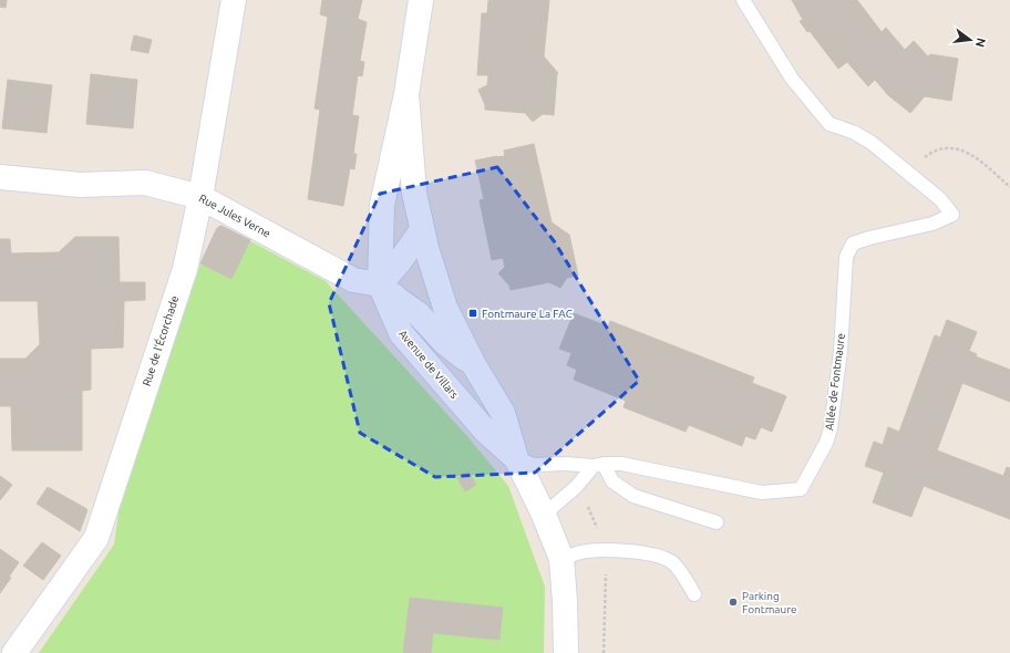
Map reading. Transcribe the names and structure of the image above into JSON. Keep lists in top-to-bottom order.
{
  "streets": {
    "street": ["Rue Jules Verne", "Rue de l'Écorchade", "Avenue de Villars"],
    "lane": ["Allée de Fontmaure"]
  },
  "crossings": [
    ["Rue Jules Verne", "Rue de l'Écorchade"],
    ["Rue Jules Verne", "Avenue de Villars"]
  ],
  "places": {
    "transit": ["Fontmaure La FAC"],
    "other": ["Parking Fontmaure"]
  },
  "north": "right"
}
